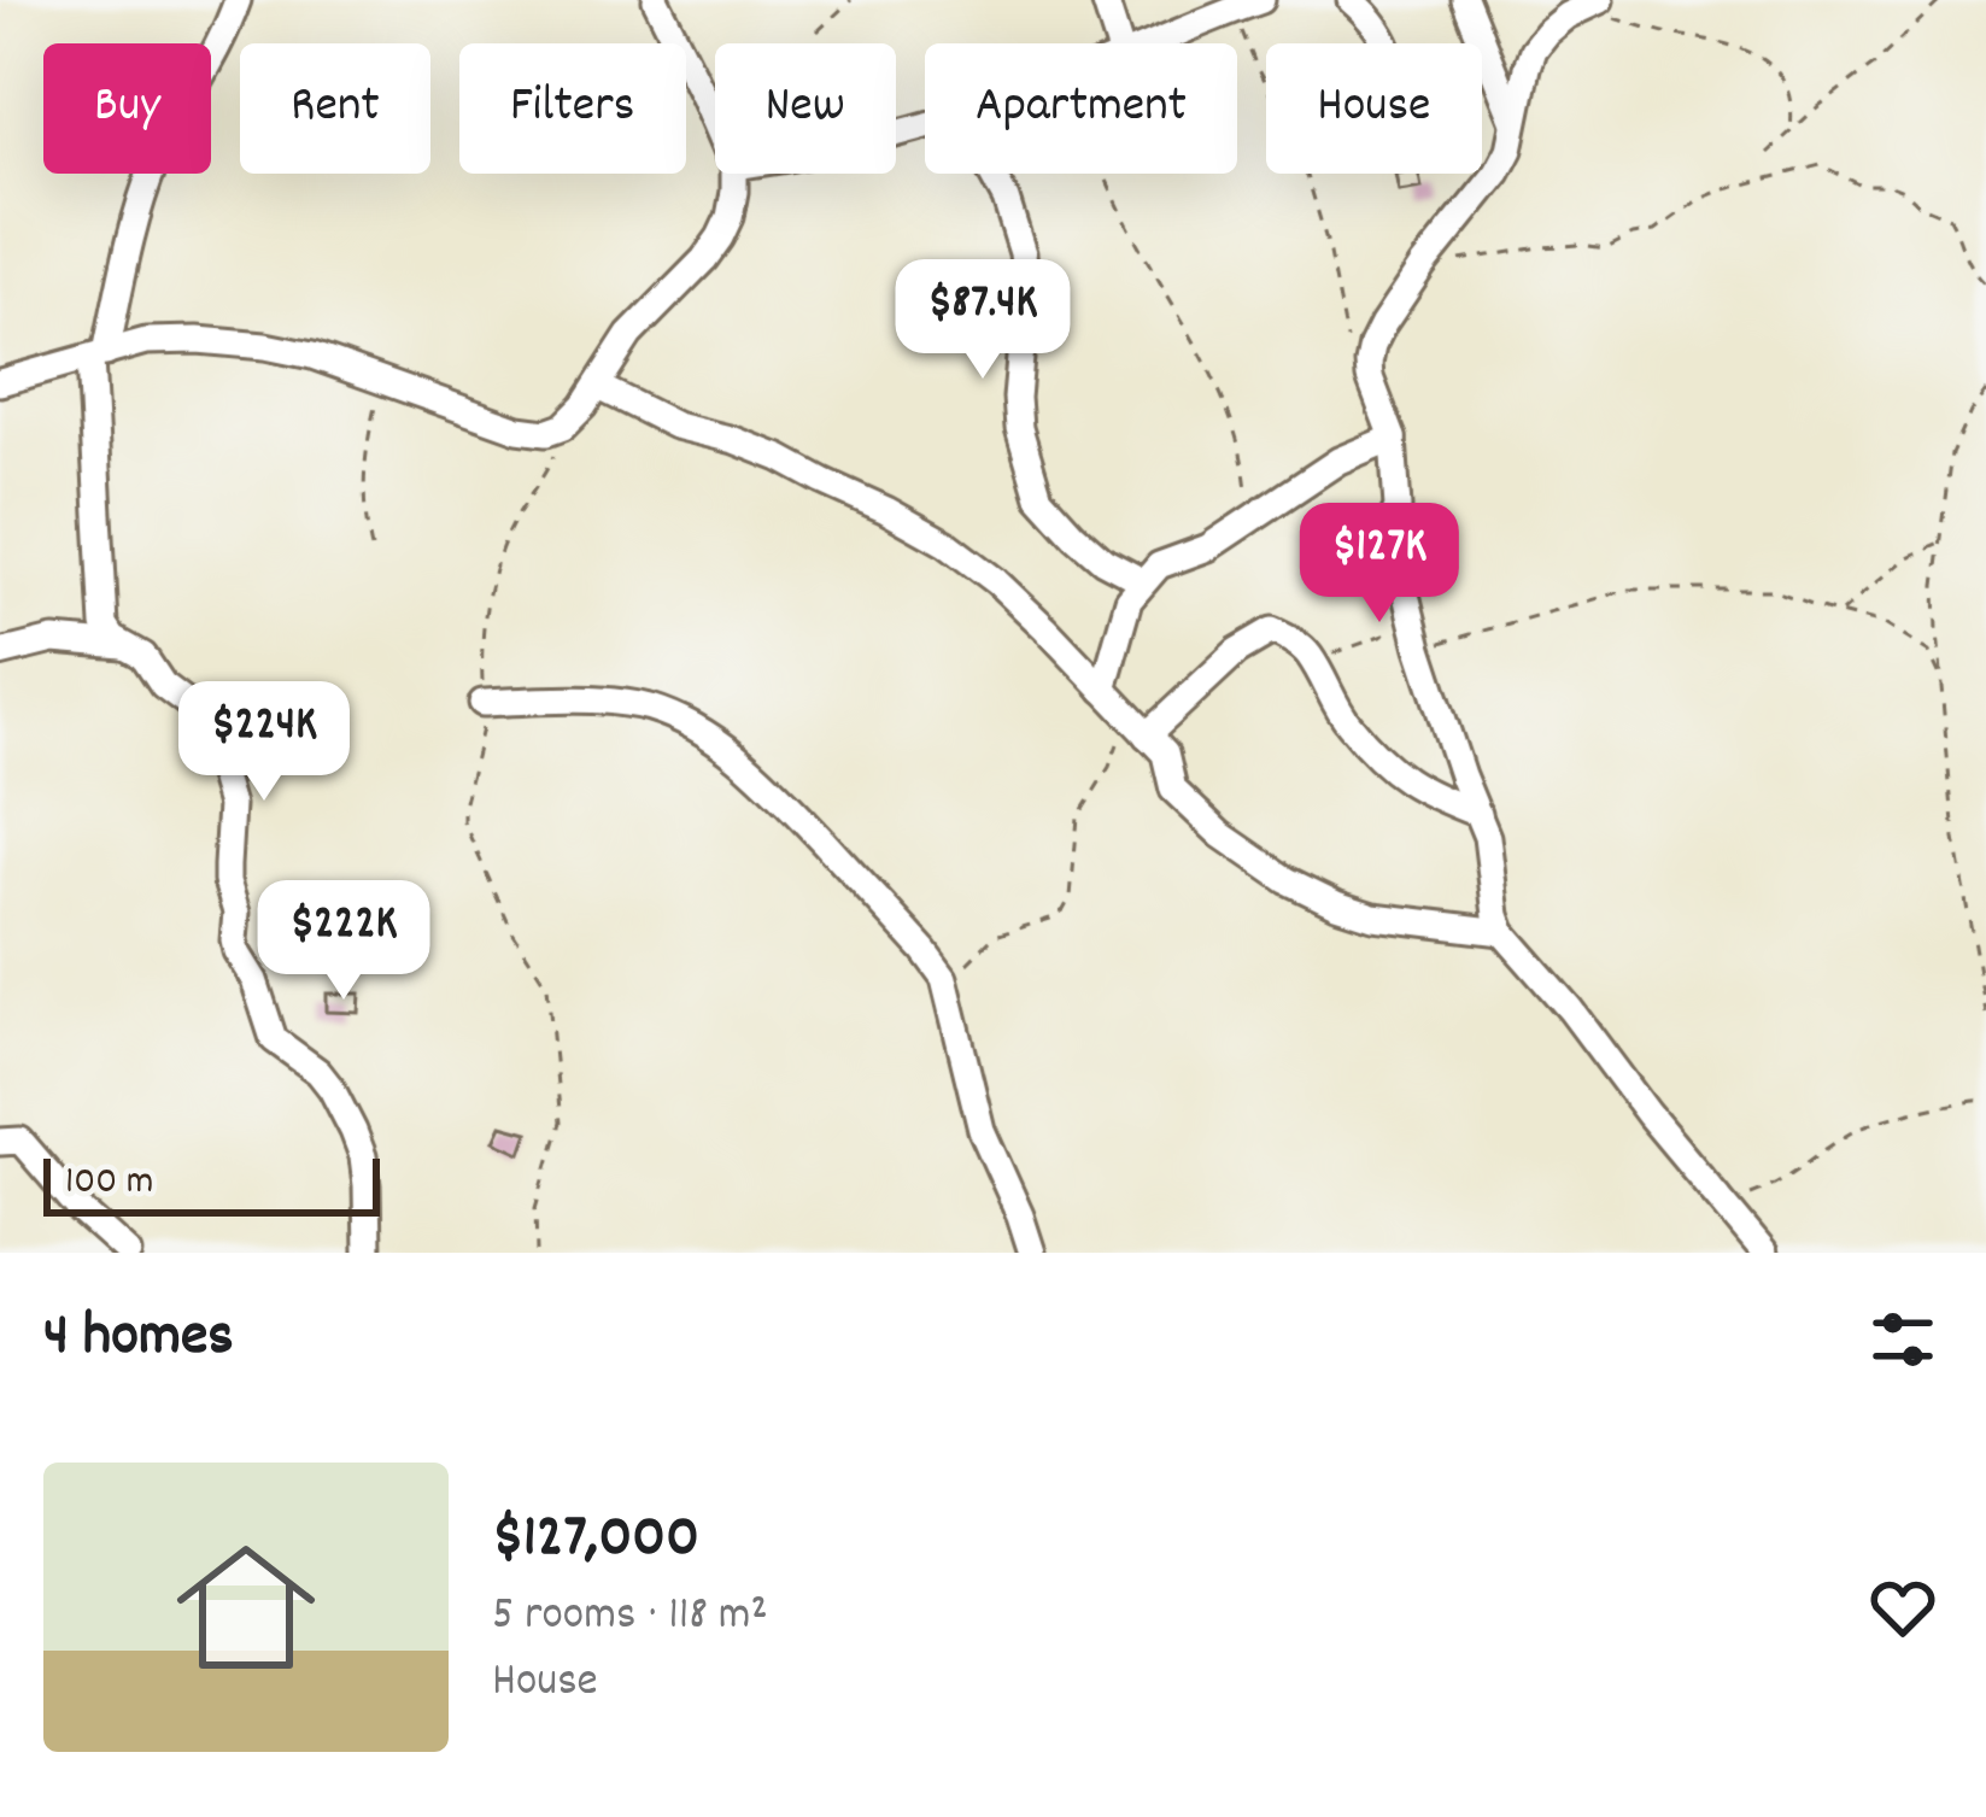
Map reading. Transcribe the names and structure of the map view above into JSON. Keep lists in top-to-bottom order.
{
  "scale_bar": "100 m",
  "page": {
    "chip": [
      "Buy",
      "Rent",
      "Filters",
      "New",
      "Apartment",
      "House"
    ],
    "price": [
      "$87.4K",
      "$127K",
      "$224K",
      "$222K"
    ],
    "scale": "100 m",
    "heading": "4 homes",
    "list": [
      {
        "name": "$127,000",
        "note": "5 rooms · 118 m² · House"
      }
    ]
  }
}
